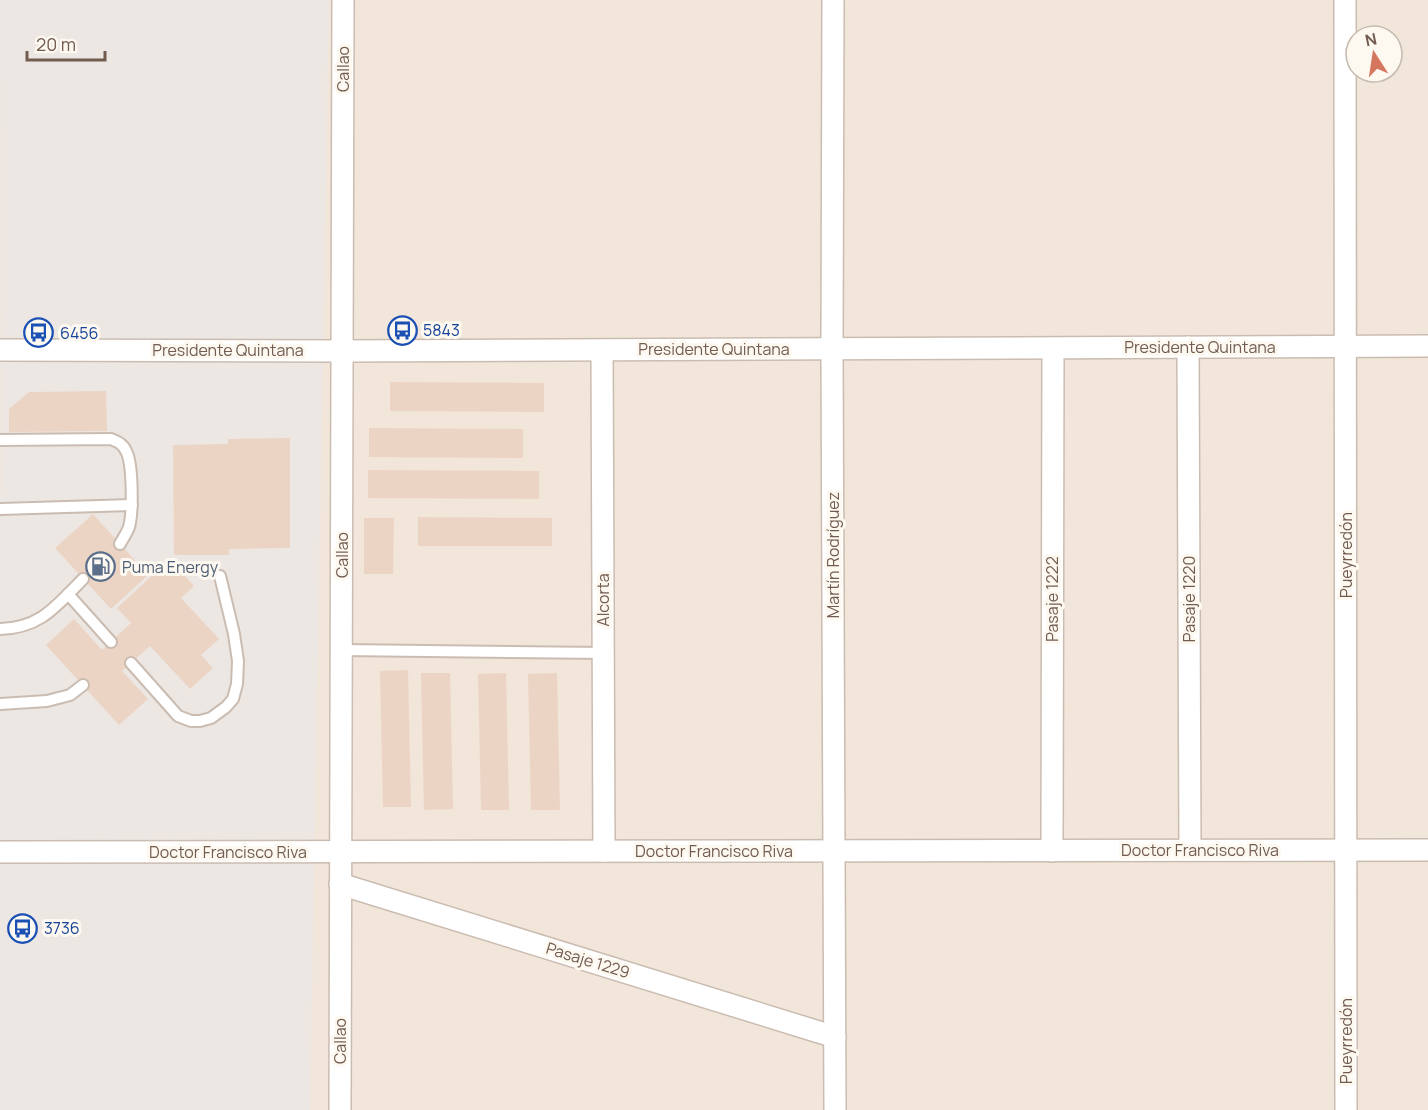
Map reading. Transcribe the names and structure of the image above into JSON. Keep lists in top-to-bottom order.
{
  "streets": {
    "street": [
      "Callao",
      "Presidente Quintana",
      "Martín Rodríguez",
      "Pueyrredón",
      "Pasaje 1222",
      "Pasaje 1220",
      "Alcorta",
      "Doctor Francisco Riva",
      "Pasaje 1229"
    ]
  },
  "crossings": [
    ["Callao", "Presidente Quintana"],
    ["Callao", "Doctor Francisco Riva"],
    ["Callao", "Pasaje 1229"],
    ["Presidente Quintana", "Martín Rodríguez"],
    ["Presidente Quintana", "Pueyrredón"],
    ["Presidente Quintana", "Pasaje 1222"],
    ["Presidente Quintana", "Pasaje 1220"],
    ["Presidente Quintana", "Alcorta"],
    ["Martín Rodríguez", "Doctor Francisco Riva"],
    ["Martín Rodríguez", "Pasaje 1229"],
    ["Pueyrredón", "Doctor Francisco Riva"],
    ["Pasaje 1222", "Doctor Francisco Riva"],
    ["Pasaje 1220", "Doctor Francisco Riva"],
    ["Alcorta", "Doctor Francisco Riva"]
  ],
  "places": {
    "bus stop": ["5843", "6456", "3736"],
    "fuel station": ["Puma Energy"]
  },
  "scale_bar": "20 m",
  "north": "top"
}
